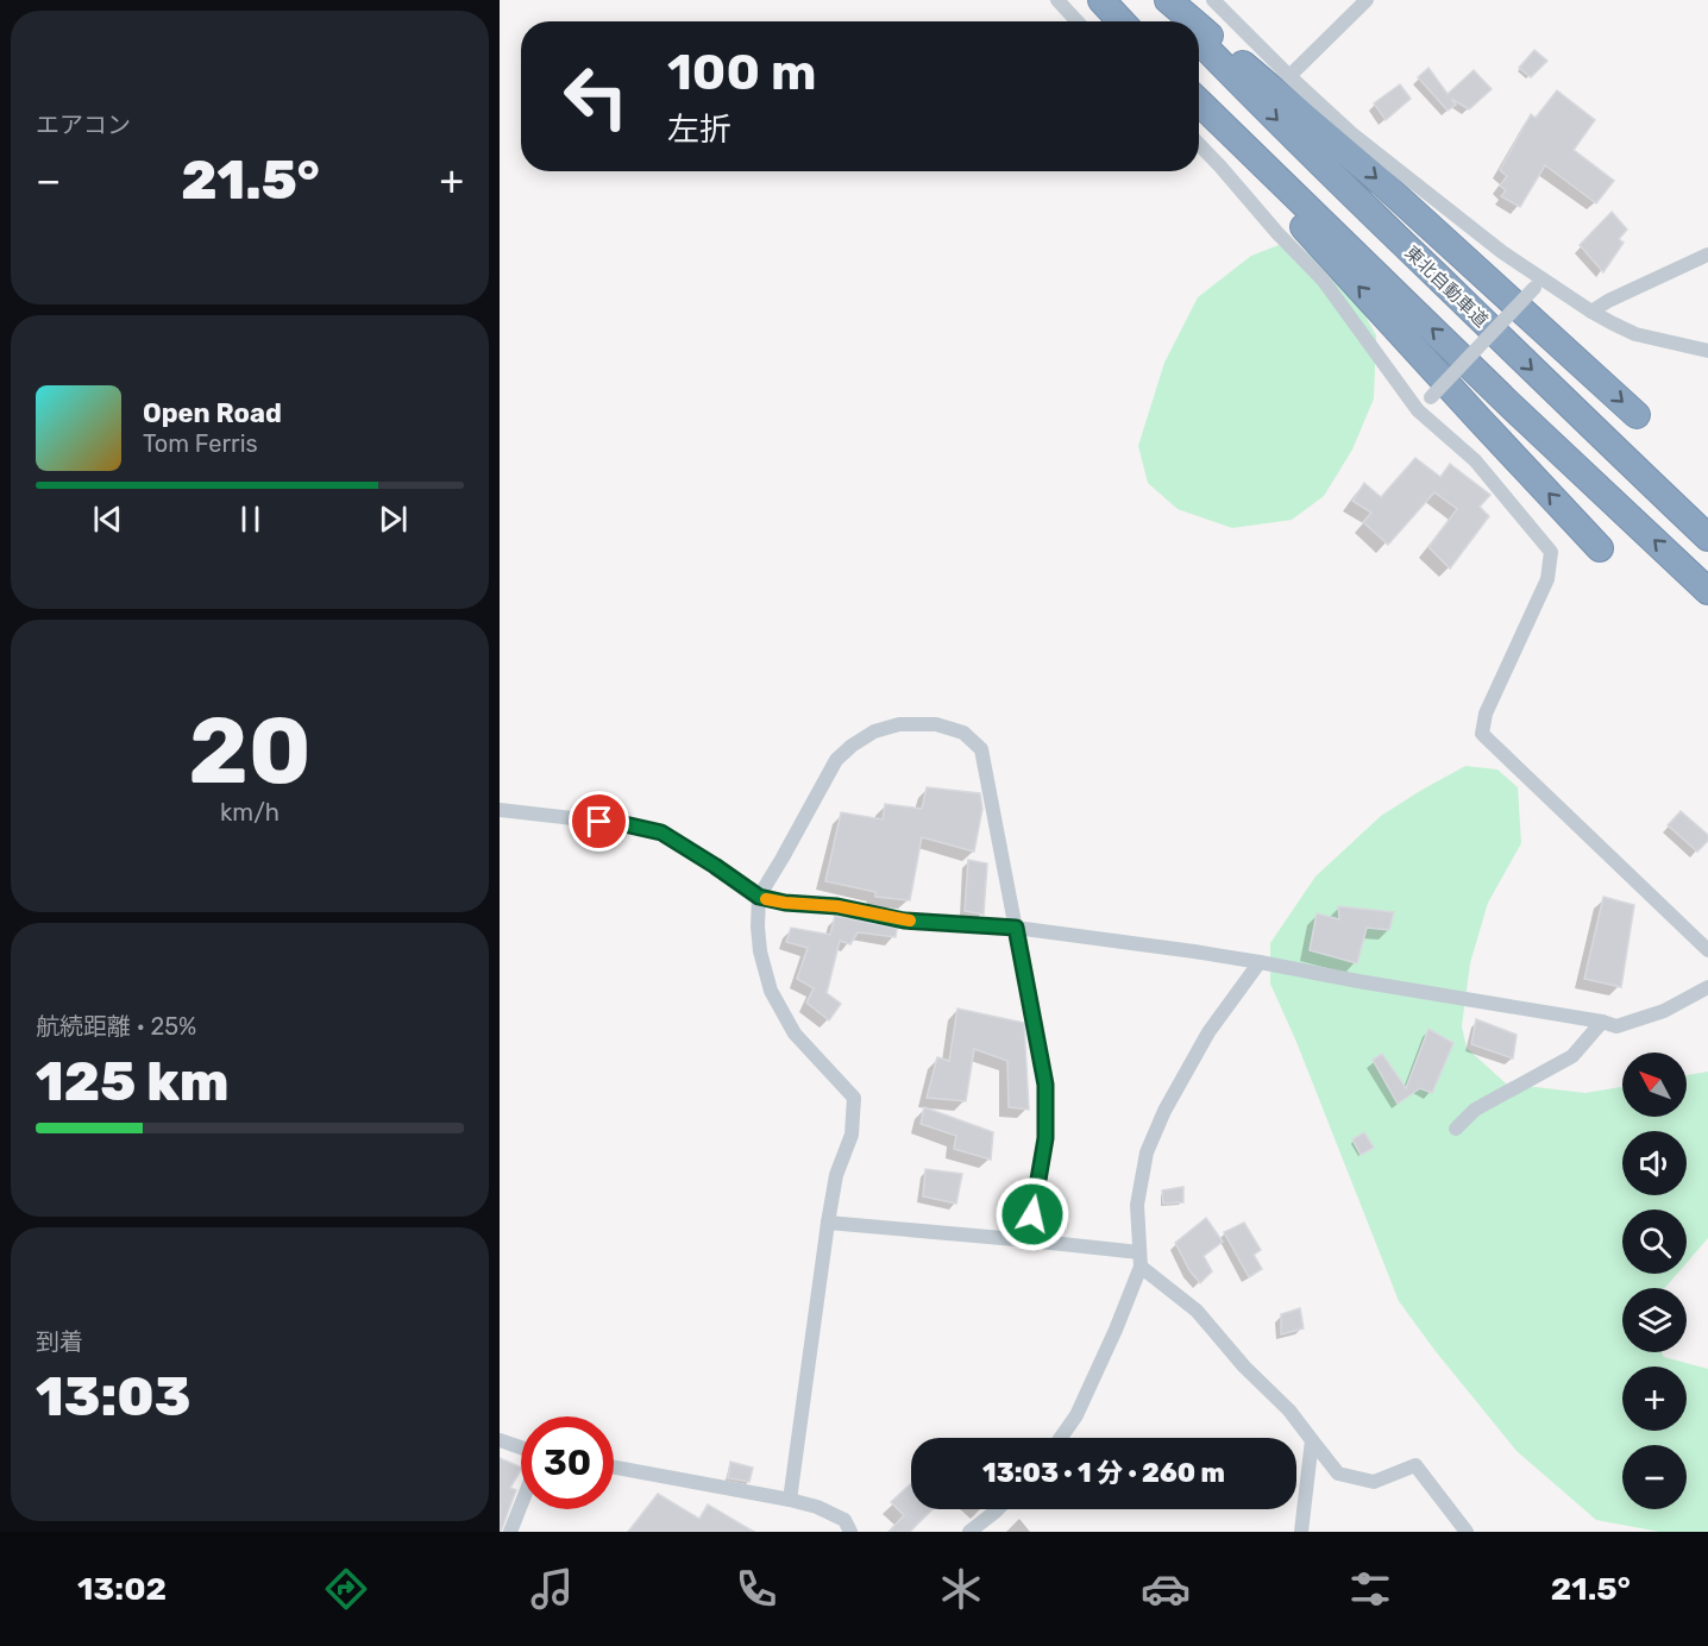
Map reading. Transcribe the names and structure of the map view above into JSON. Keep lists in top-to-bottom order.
{
  "streets": {
    "highway": ["東北自動車道"]
  },
  "north": "top left",
  "page": {
    "tile": [
      "エアコン",
      ["20", "km/h"],
      ["航続距離 · 25%", "125 km"],
      ["到着", "13:03"]
    ],
    "turn": ["100 m", "左折"],
    "heat": ["−", "21.5°", "+"],
    "song": ["Open Road", "Tom Ferris"],
    "map_buttons": ["+", "−"],
    "limit": "30",
    "trip": "13:03 · 1 分 · 260 m",
    "tabs": ["13:02", "21.5°"]
  }
}
